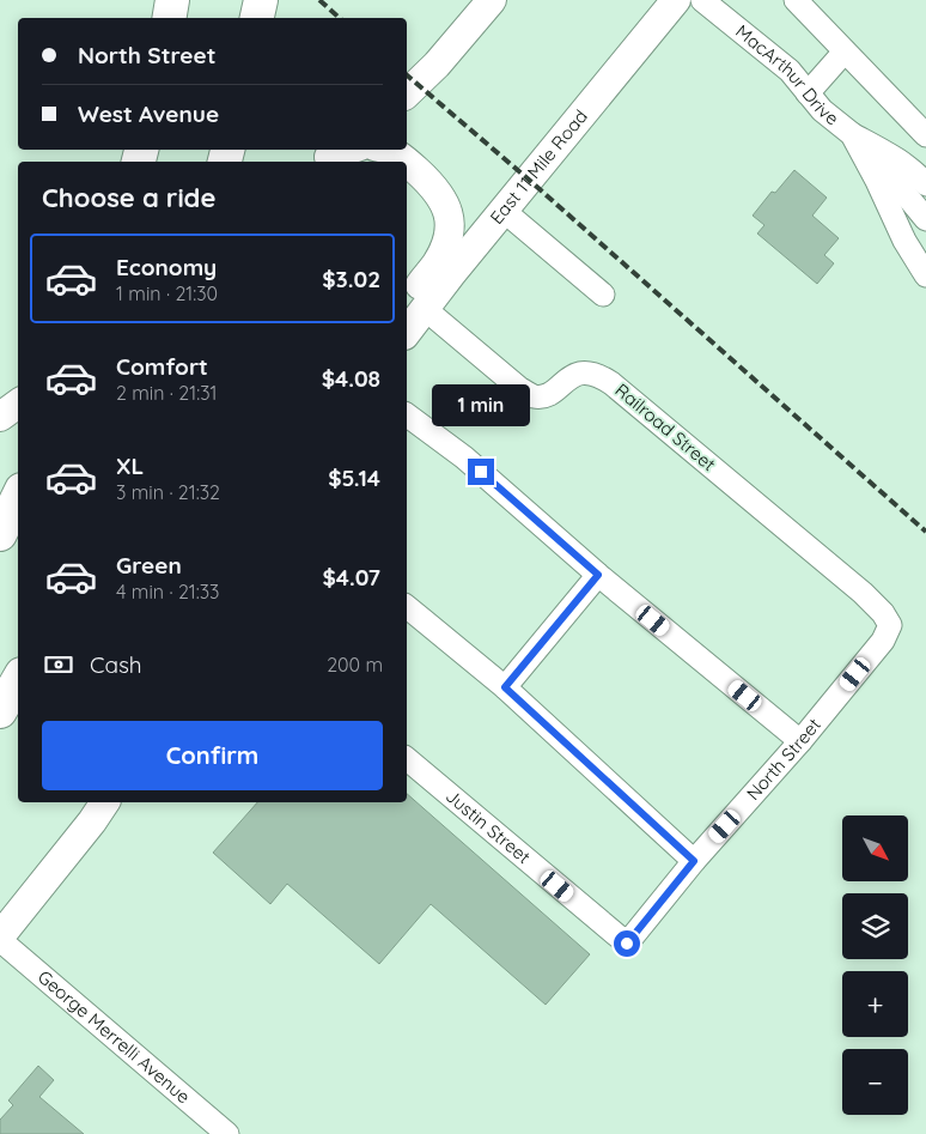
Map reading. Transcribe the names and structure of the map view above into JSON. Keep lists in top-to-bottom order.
{
  "streets": {
    "main road": ["East 11 Mile Road"],
    "street": [
      "MacArthur Drive",
      "Railroad Street",
      "North Street",
      "Justin Street",
      "George Merrelli Avenue"
    ]
  },
  "crossings": [
    ["East 11 Mile Road", "Railroad Street"],
    ["Railroad Street", "North Street"],
    ["North Street", "Justin Street"]
  ],
  "north": "bottom right",
  "page": {
    "banner": ["North Street", "West Avenue"],
    "heading": "Choose a ride",
    "list": [
      {
        "name": "Economy",
        "note": "1 min · 21:30",
        "value": "$3.02"
      },
      {
        "name": "Comfort",
        "note": "2 min · 21:31",
        "value": "$4.08"
      },
      {
        "name": "XL",
        "note": "3 min · 21:32",
        "value": "$5.14"
      },
      {
        "name": "Green",
        "note": "4 min · 21:33",
        "value": "$4.07"
      }
    ],
    "bubble": "1 min",
    "pay": ["Cash", "200 m"],
    "buttons": "Confirm",
    "map_buttons": ["+", "−"]
  }
}
